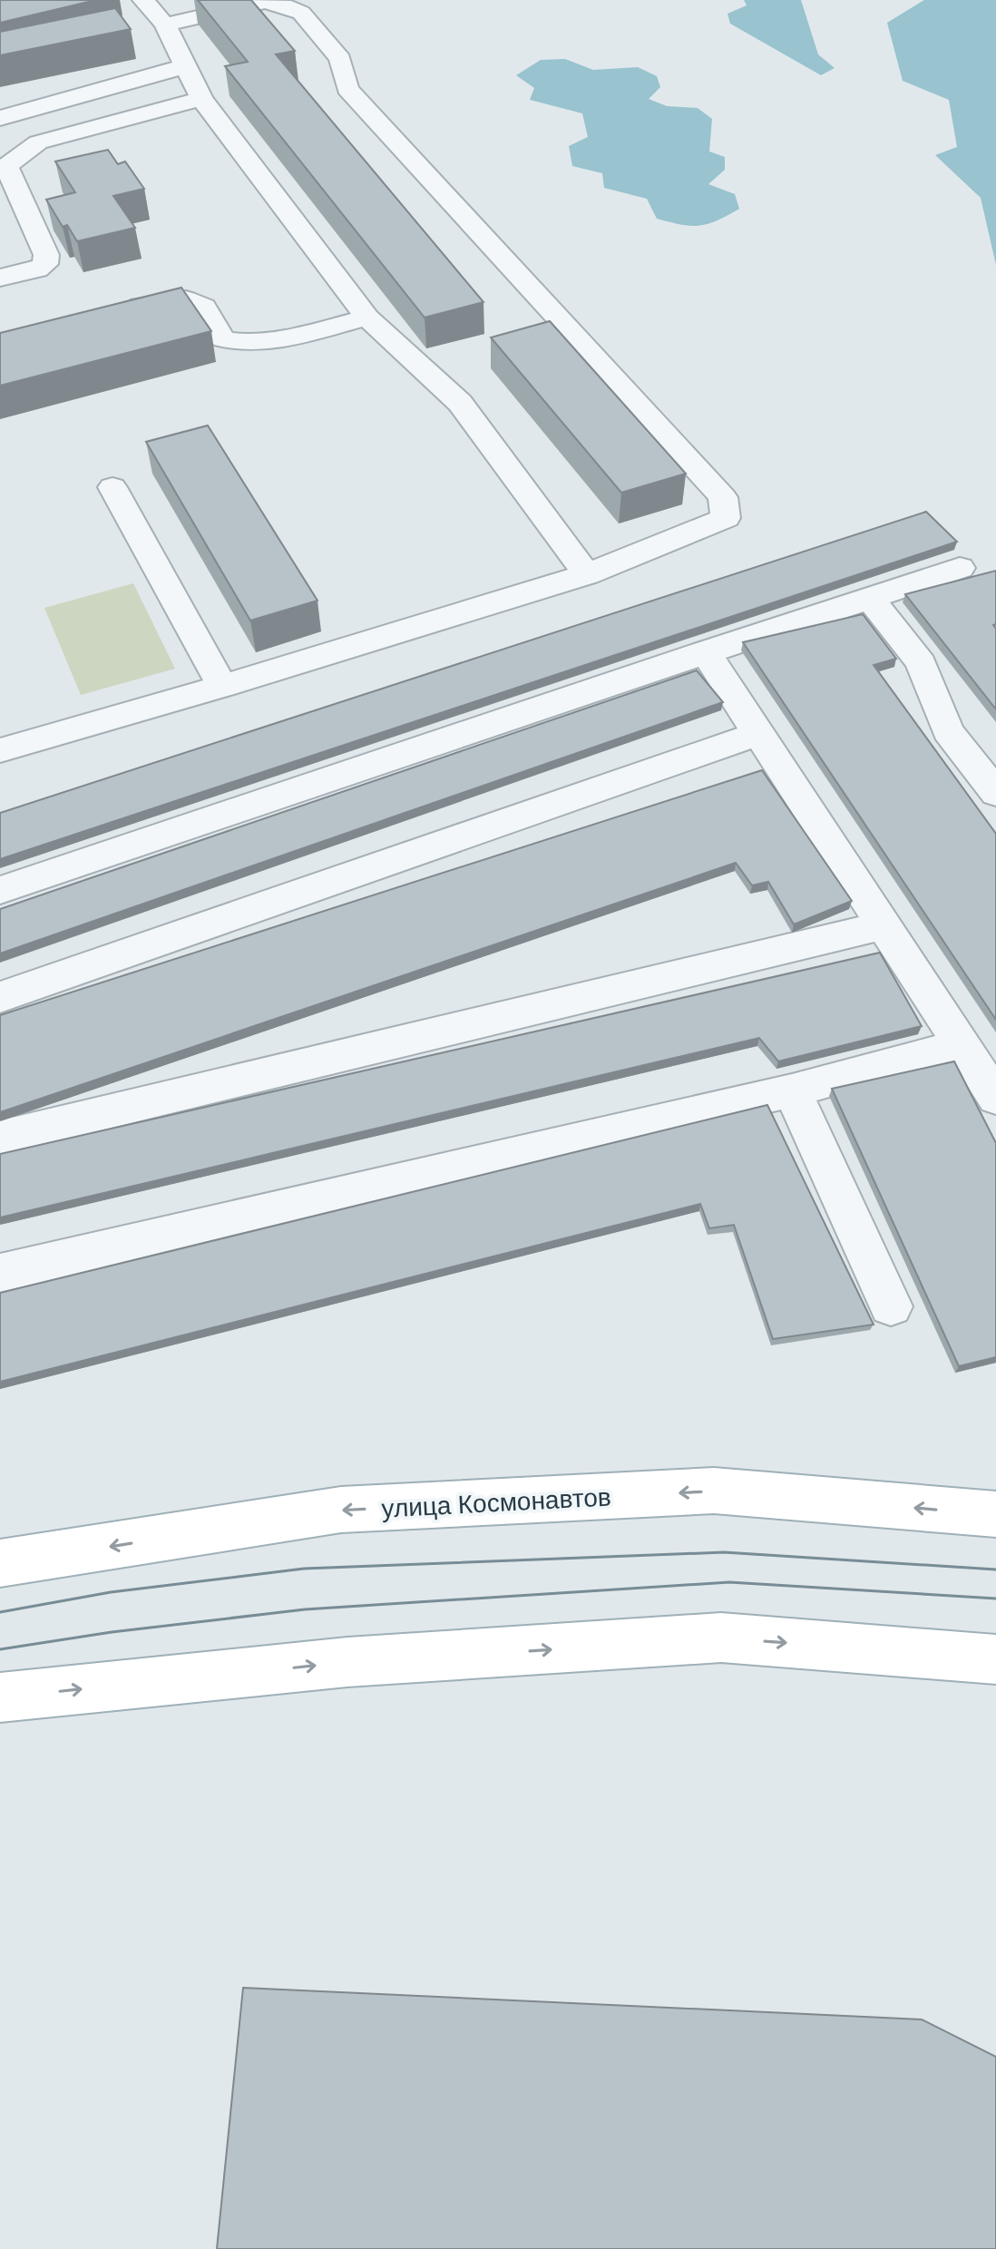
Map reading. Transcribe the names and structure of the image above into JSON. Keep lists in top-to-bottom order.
{
  "streets": {
    "main road": ["улица Космонавтов"]
  }
}
